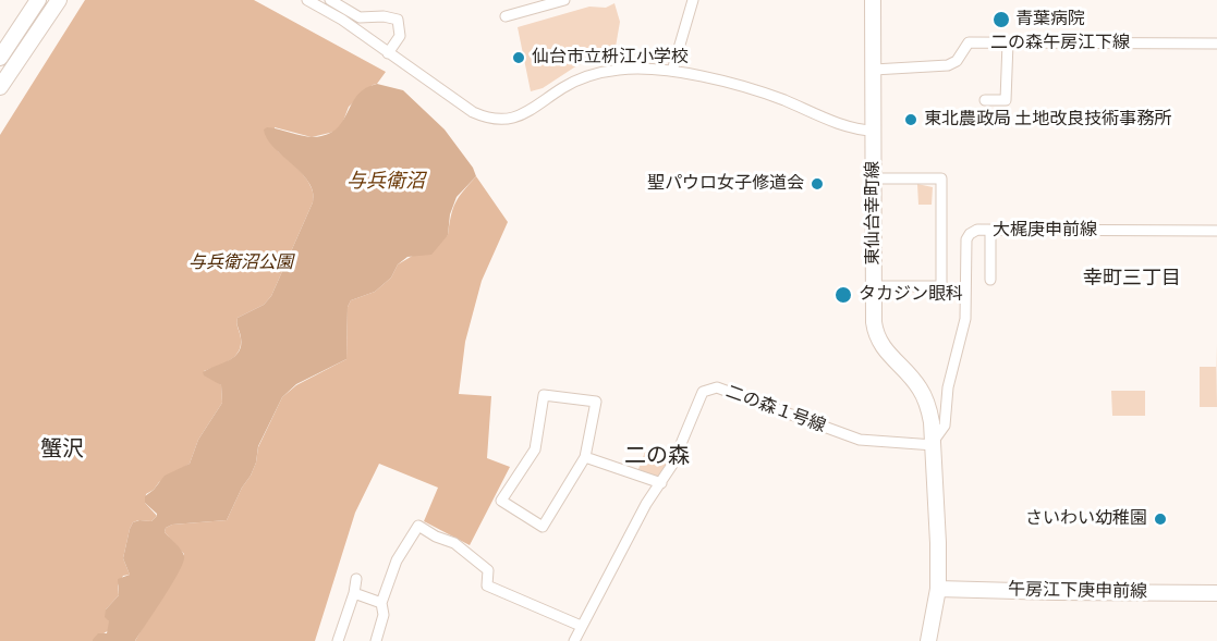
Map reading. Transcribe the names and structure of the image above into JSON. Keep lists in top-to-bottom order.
{
  "streets": {
    "street": [
      "二の森午房江下線",
      "東仙台幸町線",
      "大梶庚申前線",
      "二の森１号線",
      "午房江下庚申前線"
    ]
  },
  "crossings": [
    ["二の森午房江下線", "東仙台幸町線"],
    ["東仙台幸町線", "大梶庚申前線"],
    ["東仙台幸町線", "二の森１号線"],
    ["東仙台幸町線", "午房江下庚申前線"],
    ["大梶庚申前線", "二の森１号線"]
  ],
  "districts": ["幸町三丁目", "蟹沢", "二の森"],
  "water": ["与兵衛沼"],
  "parks": ["与兵衛沼公園"],
  "places": [
    "青葉病院",
    "仙台市立枡江小学校",
    "東北農政局 土地改良技術事務所",
    "聖パウロ女子修道会",
    "タカジン眼科",
    "さいわい幼稚園"
  ]
}
